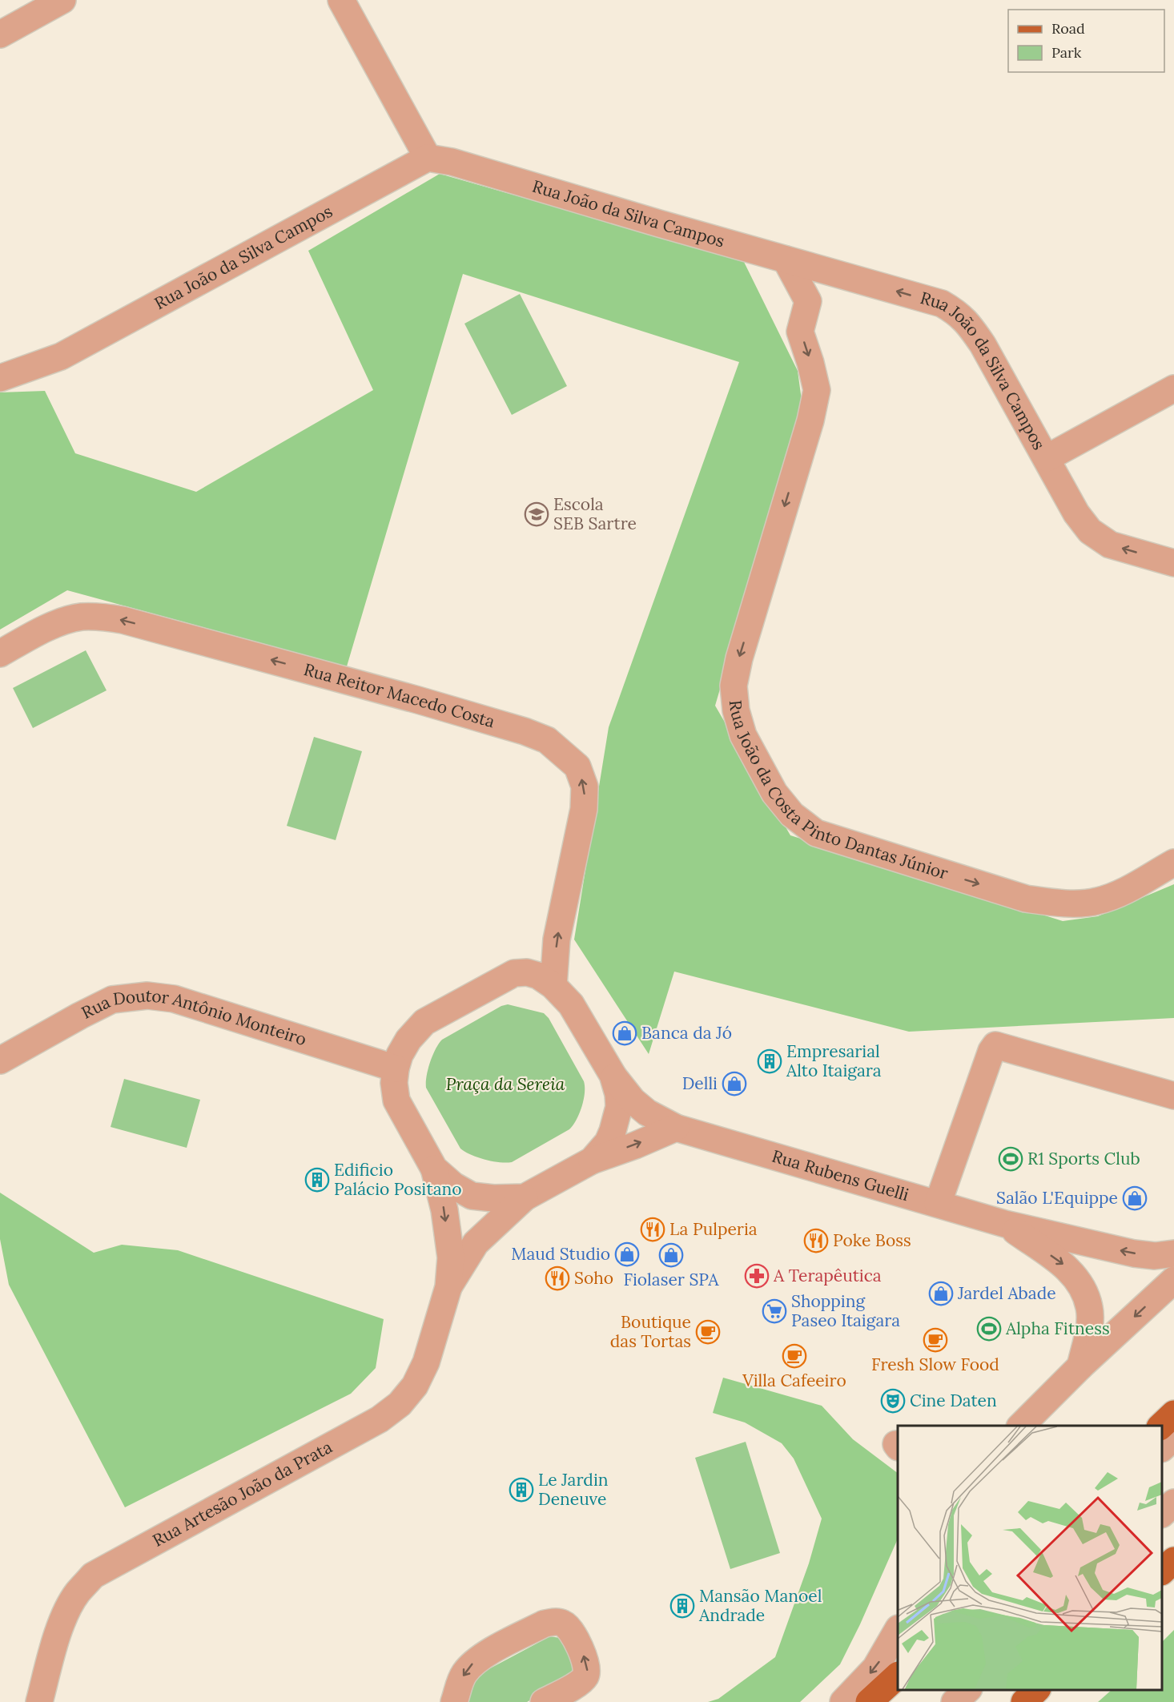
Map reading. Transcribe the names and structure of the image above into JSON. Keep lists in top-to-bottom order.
{
  "streets": {
    "street": [
      "Rua João da Silva Campos",
      "Rua Reitor Macedo Costa",
      "Rua João da Costa Pinto Dantas Júnior",
      "Rua Doutor Antônio Monteiro",
      "Rua Rubens Guelli",
      "Rua Artesão João da Prata"
    ]
  },
  "parks": ["Praça da Sereia"],
  "places": {
    "school or university": ["Escola SEB Sartre"],
    "shop": [
      "Banca da Jó",
      "Delli",
      "Salão L'Equippe",
      "Maud Studio",
      "Fiolaser SPA",
      "Jardel Abade"
    ],
    "building": [
      "Empresarial Alto Itaigara",
      "Edificio Palácio Positano",
      "Le Jardin Deneuve",
      "Mansão Manoel Andrade"
    ],
    "sports": ["R1 Sports Club", "Alpha Fitness"],
    "restaurant": ["La Pulperia", "Poke Boss", "Soho"],
    "pharmacy": ["A Terapêutica"],
    "supermarket": ["Shopping Paseo Itaigara"],
    "cafe": ["Boutique das Tortas", "Fresh Slow Food", "Villa Cafeeiro"],
    "theatre": ["Cine Daten"]
  },
  "legend": ["Road", "Park"]
}
